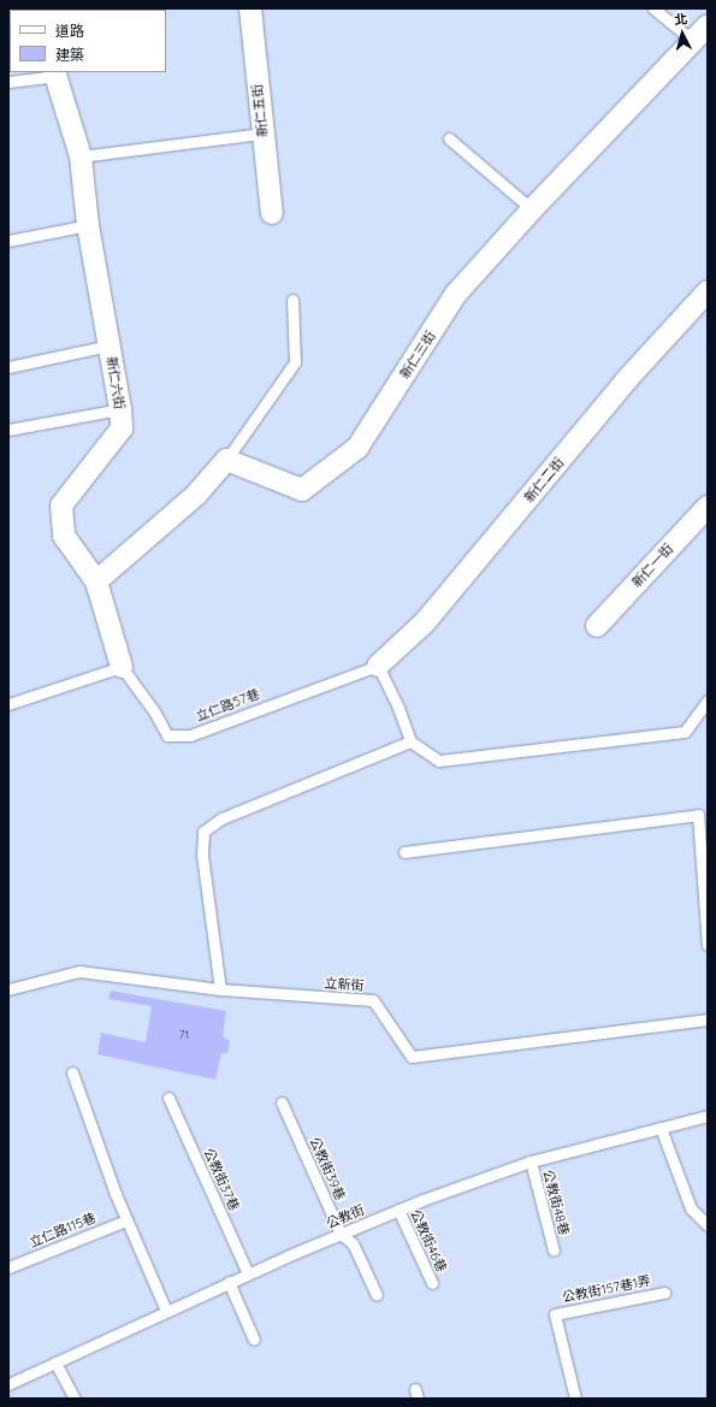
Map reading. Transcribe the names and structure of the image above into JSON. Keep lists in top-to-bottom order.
{
  "streets": {
    "street": [
      "新仁五街",
      "新仁三街",
      "新仁六街",
      "新仁二街",
      "新仁一街"
    ],
    "lane": [
      "立仁路57巷",
      "立新街",
      "公教街39巷",
      "公教街37巷",
      "公教街48巷",
      "公教街",
      "立仁路115巷",
      "公教街46巷",
      "公教街157巷1弄"
    ]
  },
  "crossings": [
    ["新仁六街", "立仁路57巷"],
    ["新仁二街", "立仁路57巷"],
    ["公教街39巷", "公教街"],
    ["公教街37巷", "公教街"],
    ["公教街48巷", "公教街"],
    ["公教街", "公教街46巷"]
  ],
  "house_numbers": ["71"],
  "legend": ["道路", "建築"],
  "north": "top"
}
